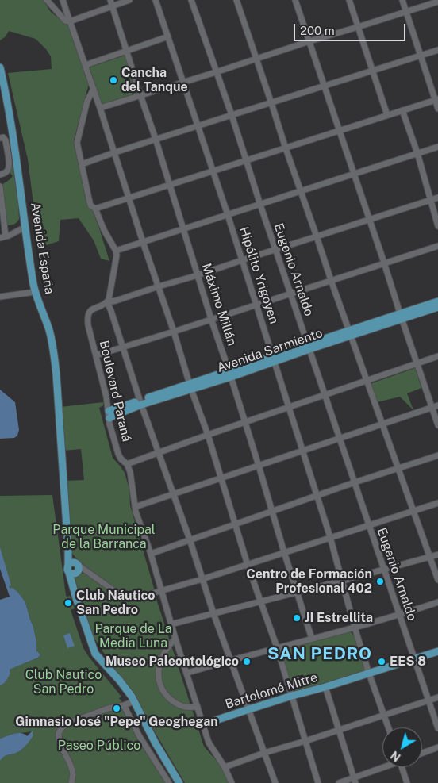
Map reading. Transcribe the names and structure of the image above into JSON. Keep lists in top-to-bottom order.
{
  "streets": {
    "main road": ["Avenida España", "Avenida Sarmiento", "Bartolomé Mitre"],
    "street": [
      "Eugenio Arnaldo",
      "Hipólito Yrigoyen",
      "Máximo Millán",
      "Boulevard Paraná"
    ]
  },
  "crossings": [
    ["Eugenio Arnaldo", "Avenida Sarmiento"],
    ["Eugenio Arnaldo", "Bartolomé Mitre"],
    ["Hipólito Yrigoyen", "Avenida Sarmiento"],
    ["Hipólito Yrigoyen", "Bartolomé Mitre"],
    ["Máximo Millán", "Avenida Sarmiento"],
    ["Avenida Sarmiento", "Boulevard Paraná"],
    ["Boulevard Paraná", "Bartolomé Mitre"]
  ],
  "districts": ["SAN PEDRO"],
  "parks": [
    "Parque Municipal de la Barranca",
    "Parque de La Media Luna",
    "Club Nautico San Pedro",
    "Paseo Público"
  ],
  "places": [
    "Cancha del Tanque",
    "Centro de Formación Profesional 402",
    "Club Náutico San Pedro",
    "JI Estrellita",
    "Museo Paleontológico",
    "EES 8",
    "Gimnasio José \"Pepe\" Geoghegan"
  ],
  "scale_bar": "200 m",
  "north": "bottom left"
}
